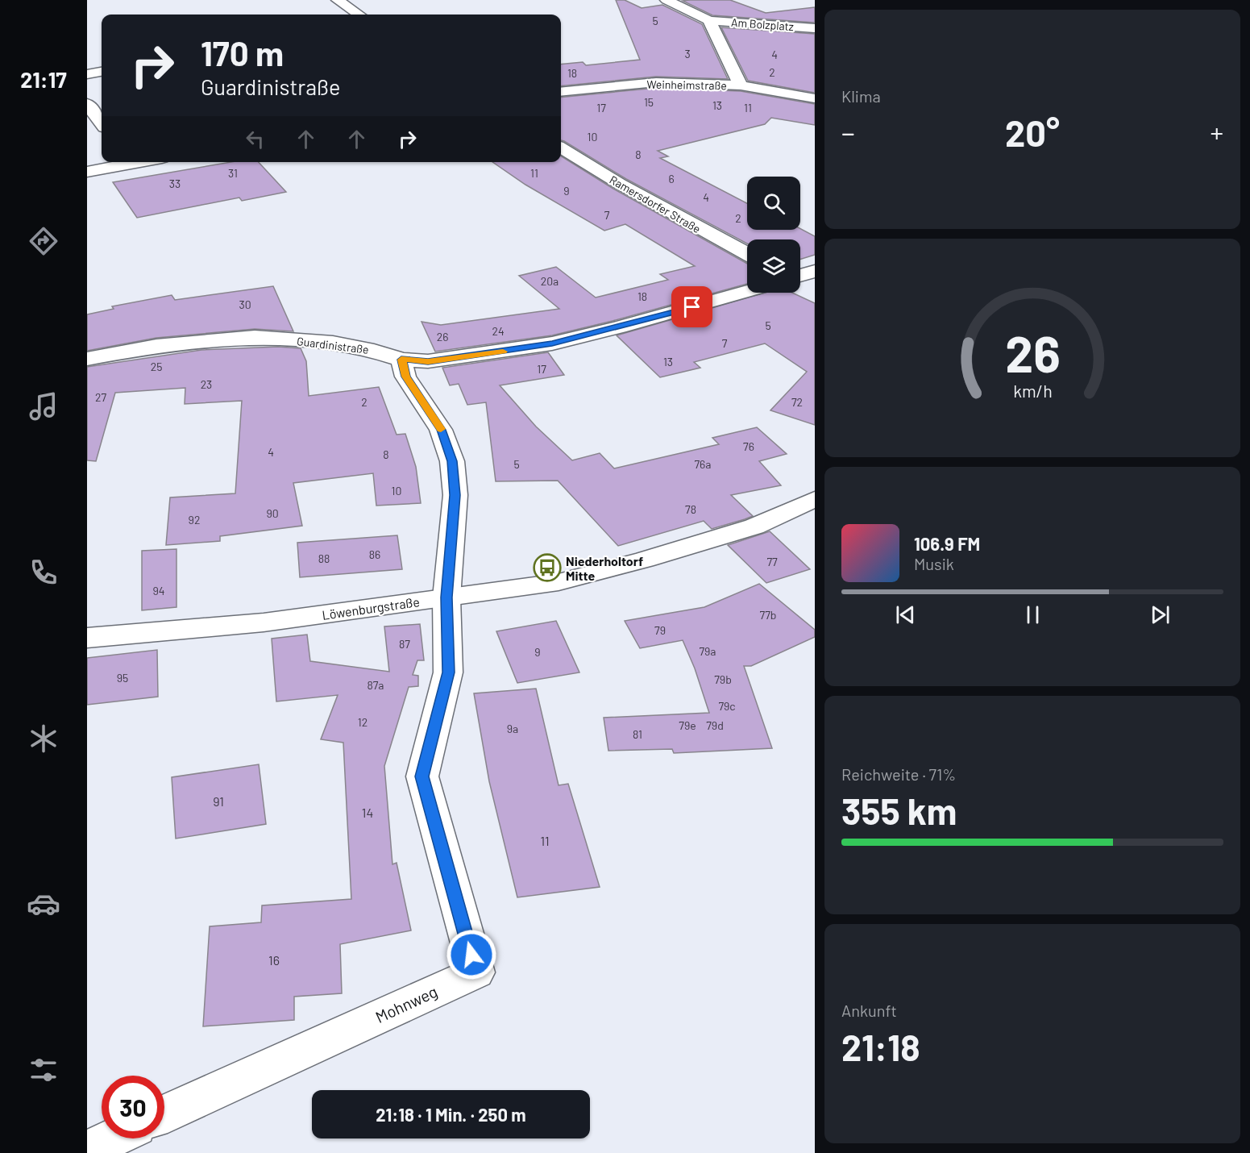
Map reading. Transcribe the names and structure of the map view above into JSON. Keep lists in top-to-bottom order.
{
  "streets": {
    "street": [
      "Am Bolzplatz",
      "Weinheimstraße",
      "Ramersdorfer Straße",
      "Guardinistraße",
      "Löwenburgstraße",
      "Mohnweg"
    ]
  },
  "crossings": [
    ["Guardinistraße", "Mohnweg"],
    ["Löwenburgstraße", "Mohnweg"]
  ],
  "places": {
    "bus stop": ["Niederholtorf Mitte"]
  },
  "house_numbers": [
    "5",
    "3",
    "4",
    "2",
    "18",
    "15",
    "13",
    "17",
    "11",
    "10",
    "8",
    "31",
    "11",
    "6",
    "33",
    "9",
    "4",
    "7",
    "2",
    "20a",
    "18",
    "30",
    "5",
    "24",
    "26",
    "7",
    "13",
    "25",
    "17",
    "23",
    "27",
    "2",
    "72",
    "76",
    "4",
    "8",
    "5",
    "76a",
    "10",
    "78",
    "90",
    "92",
    "86",
    "88",
    "77",
    "94",
    "77b",
    "79",
    "87",
    "79a",
    "9",
    "95",
    "79b",
    "87a",
    "79c",
    "12",
    "79e",
    "79d",
    "9a",
    "81",
    "91",
    "14",
    "11",
    "16"
  ],
  "page": {
    "tabs": "21:17",
    "tile": [
      "Klima",
      ["Reichweite · 71%", "355 km"],
      ["Ankunft", "21:18"]
    ],
    "turn": ["170 m", "Guardinistraße"],
    "heat": ["−", "20°", "+"],
    "song": ["106.9 FM", "Musik"],
    "limit": "30",
    "trip": "21:18 · 1 Min. · 250 m",
    "gauge": ["26", "km/h"]
  }
}
